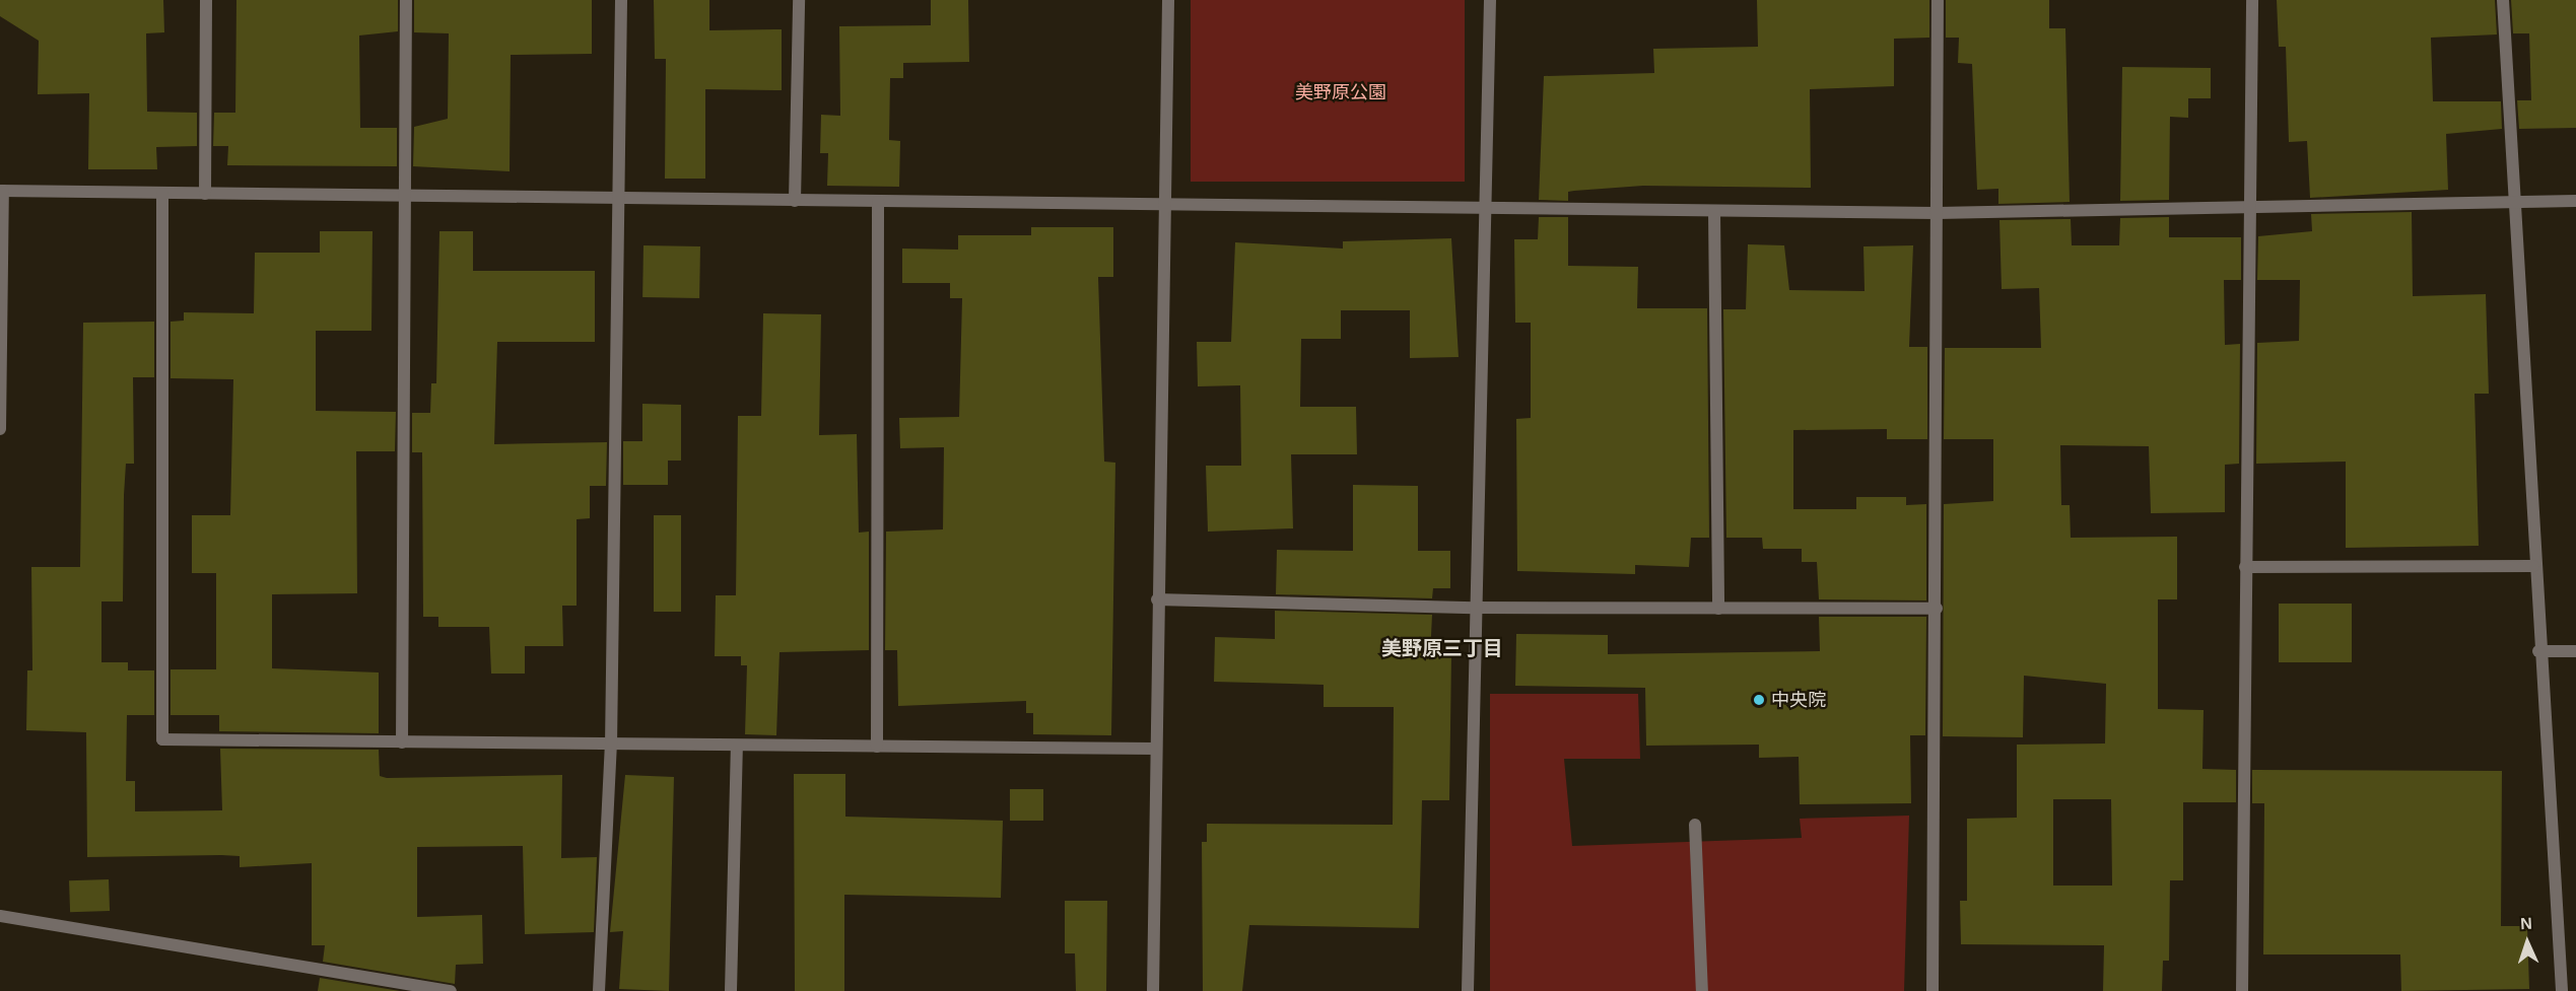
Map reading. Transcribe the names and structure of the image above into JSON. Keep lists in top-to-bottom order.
{
  "districts": ["美野原三丁目"],
  "parks": ["美野原公園"],
  "places": ["中央院"],
  "north": "top"
}
